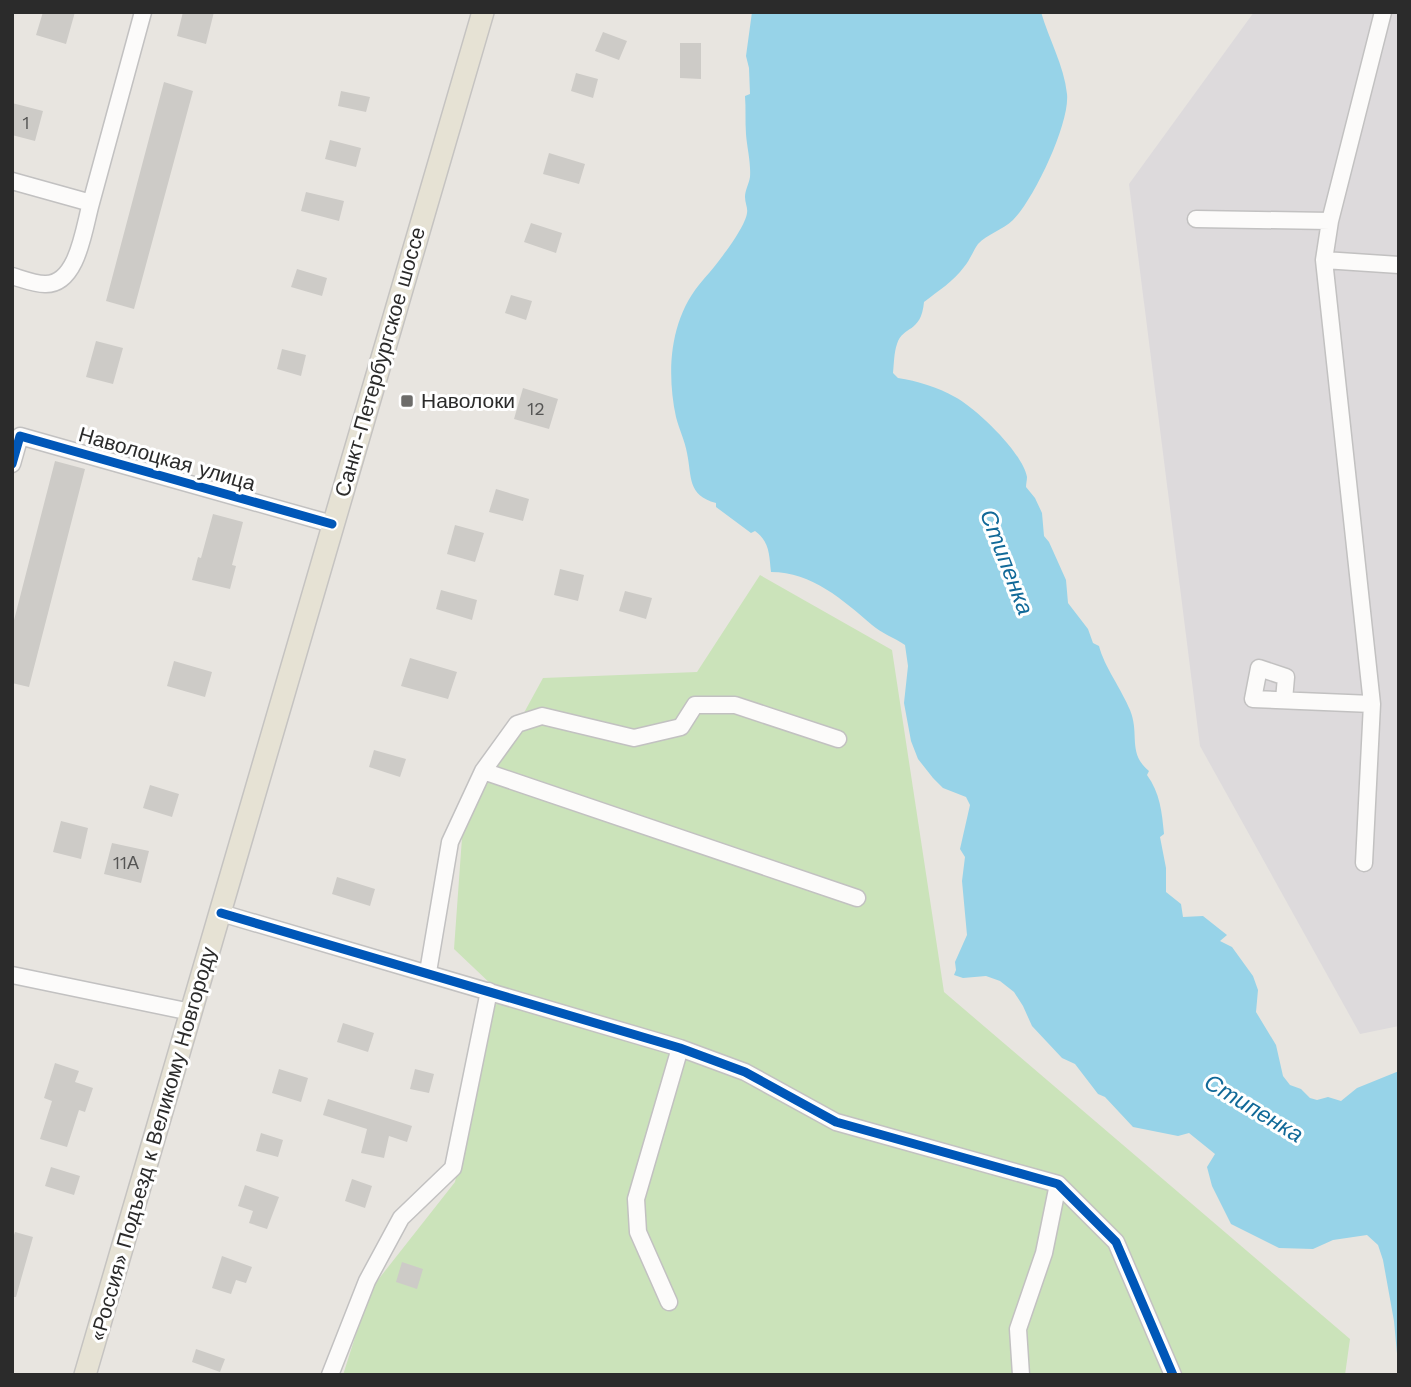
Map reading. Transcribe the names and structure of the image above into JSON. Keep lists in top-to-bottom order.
{
  "streets": {
    "main road": ["Санкт-Петербургское шоссе", "«Россия» Подъезд к Великому Новгороду"],
    "street": ["Наволоцкая улица"]
  },
  "crossings": [
    ["Санкт-Петербургское шоссе", "Наволоцкая улица"],
    ["Санкт-Петербургское шоссе", "«Россия» Подъезд к Великому Новгороду"]
  ],
  "water": ["Стипенка"],
  "places": {
    "transit": ["Наволоки"]
  },
  "house_numbers": ["1", "12", "11А"]
}
